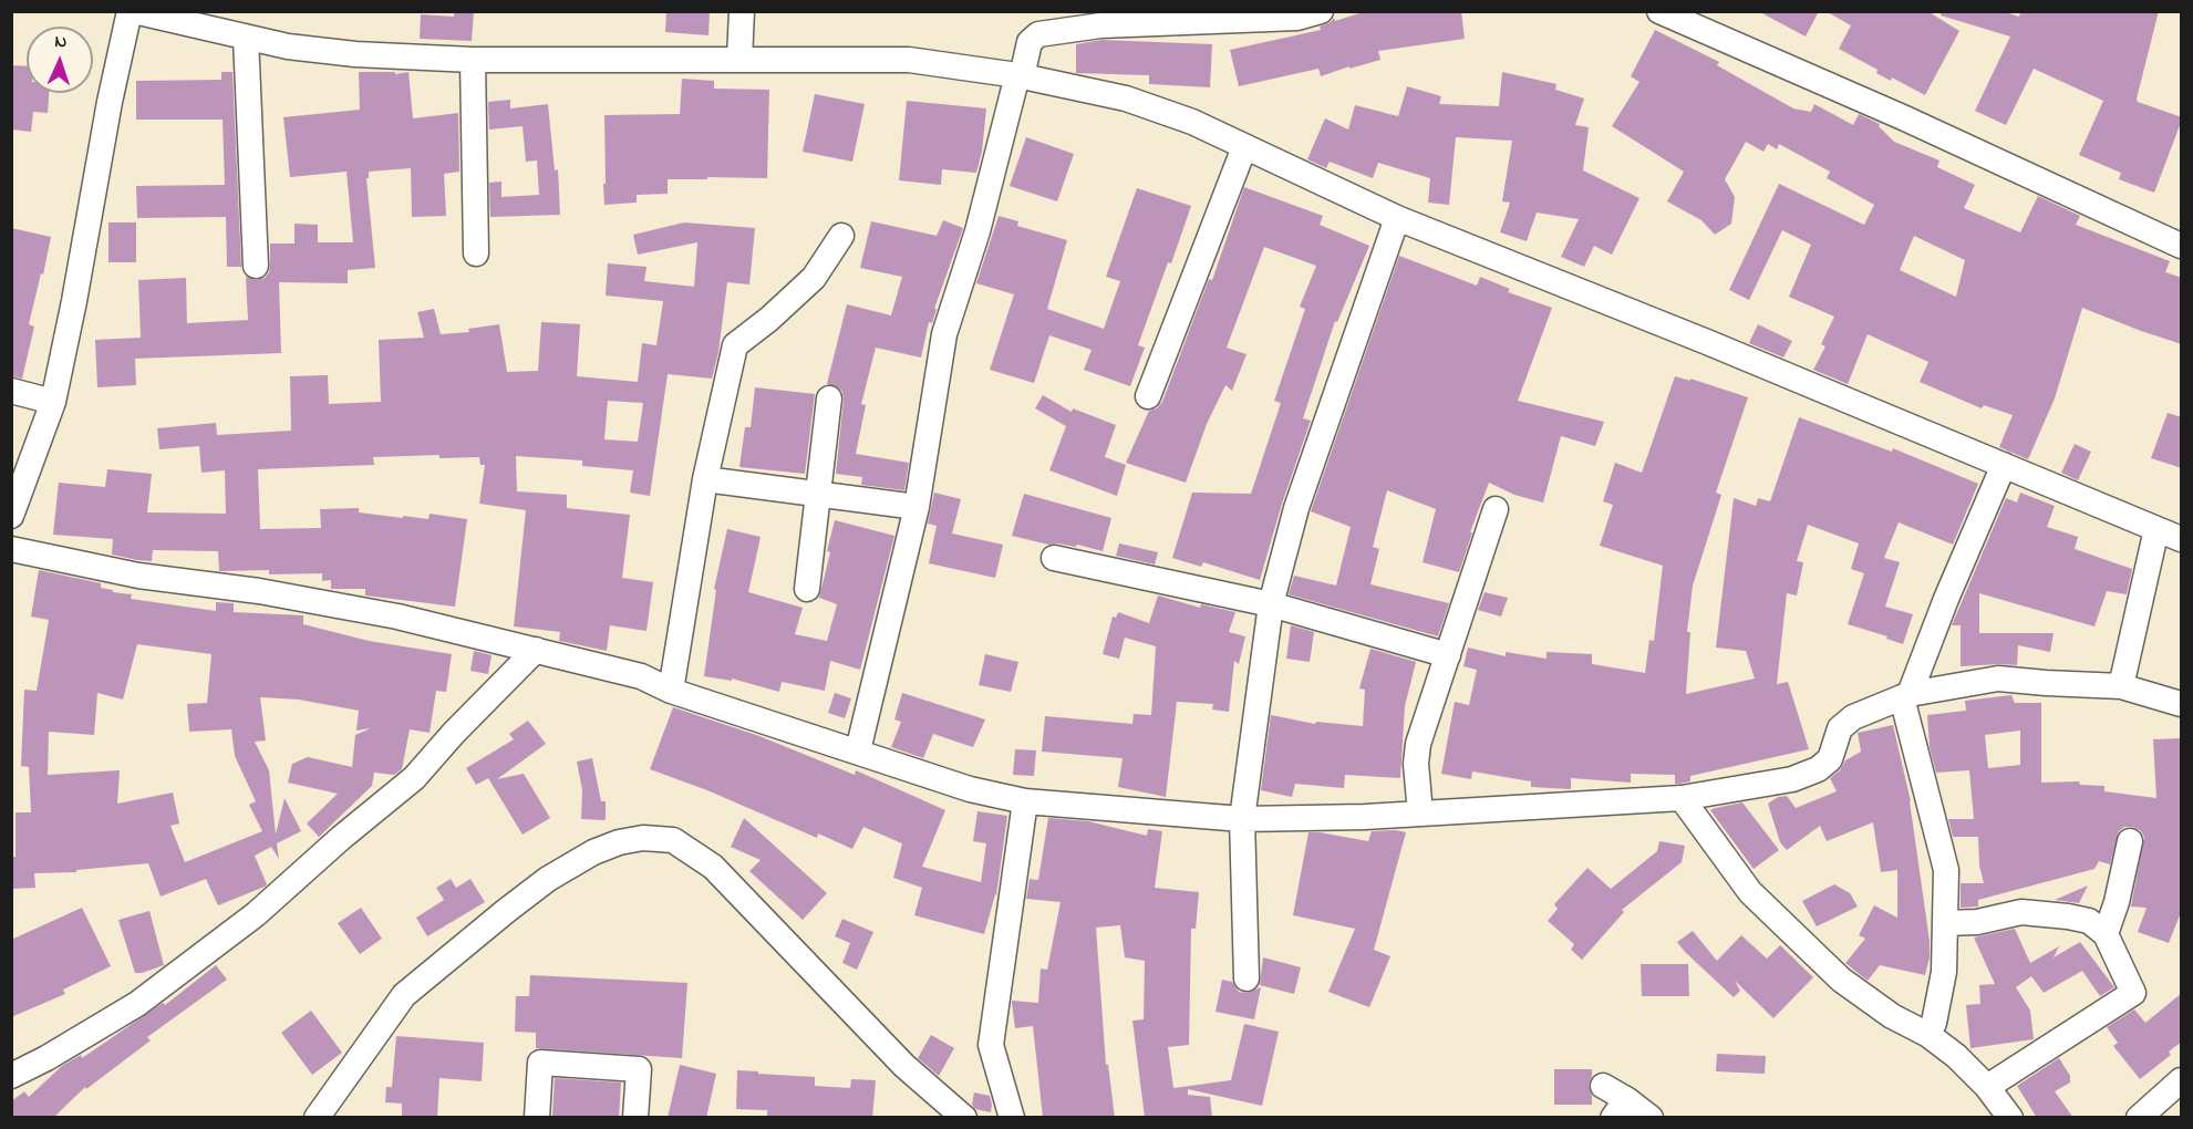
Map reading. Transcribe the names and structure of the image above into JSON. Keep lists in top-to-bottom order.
{
  "north": "top"
}
